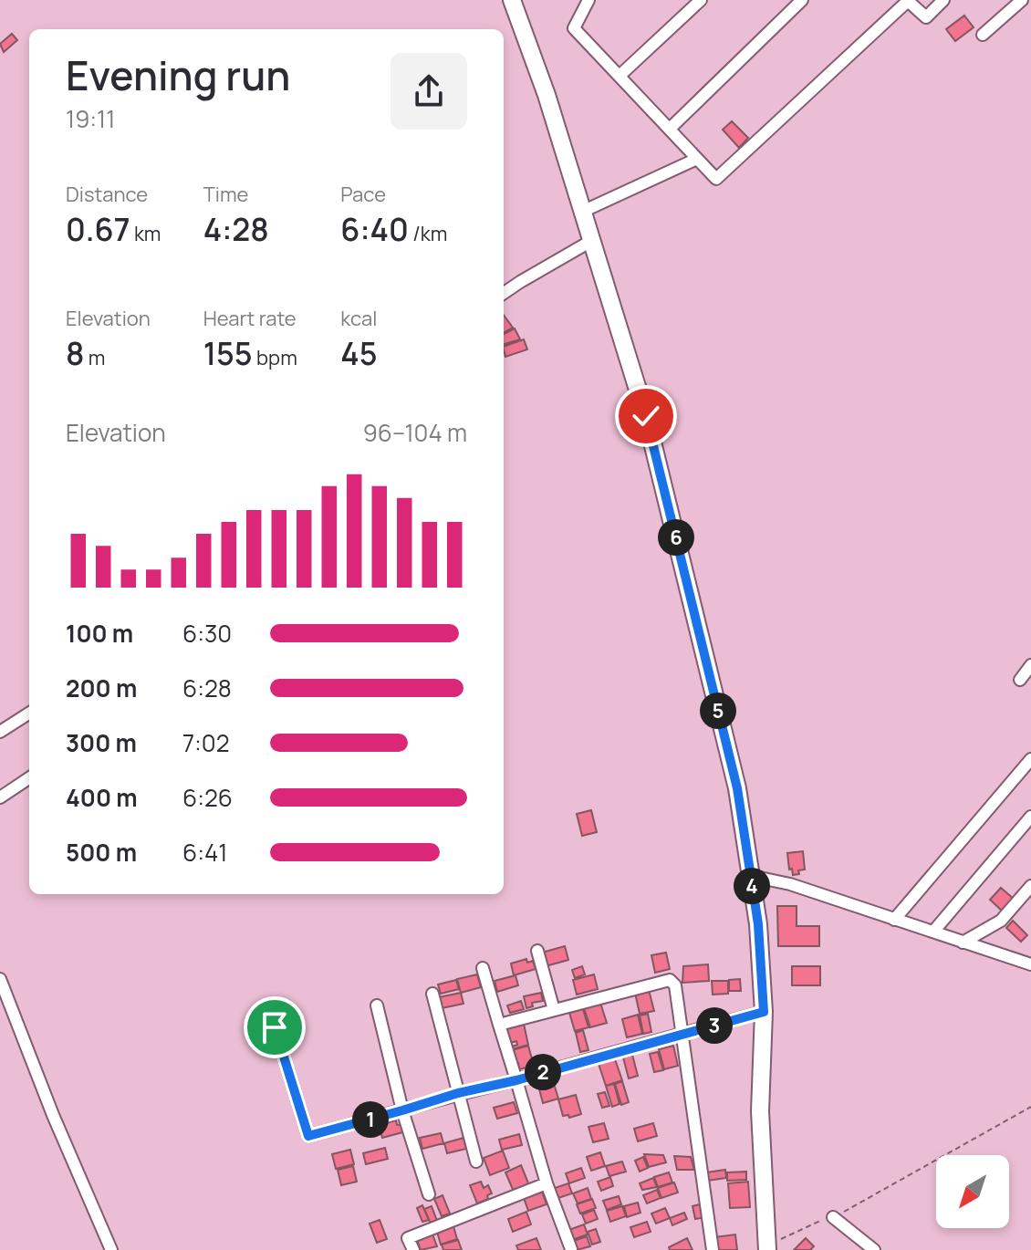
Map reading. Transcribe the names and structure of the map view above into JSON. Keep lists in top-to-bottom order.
{
  "north": "bottom left",
  "page": {
    "heading": ["Evening run", "19:11"],
    "stats": [
      ["Distance", "0.67 km"],
      ["Time", "4:28"],
      ["Pace", "6:40 /km"],
      ["Elevation", "8 m"],
      ["Heart rate", "155 bpm"],
      ["kcal", "45"]
    ],
    "chart": ["Elevation", "96–104 m"],
    "pins": [
      "6",
      "5",
      "4",
      "3",
      "2",
      "1"
    ],
    "list": [
      {
        "name": "100 m",
        "note": "6:30"
      },
      {
        "name": "200 m",
        "note": "6:28"
      },
      {
        "name": "300 m",
        "note": "7:02"
      },
      {
        "name": "400 m",
        "note": "6:26"
      },
      {
        "name": "500 m",
        "note": "6:41"
      }
    ]
  }
}
